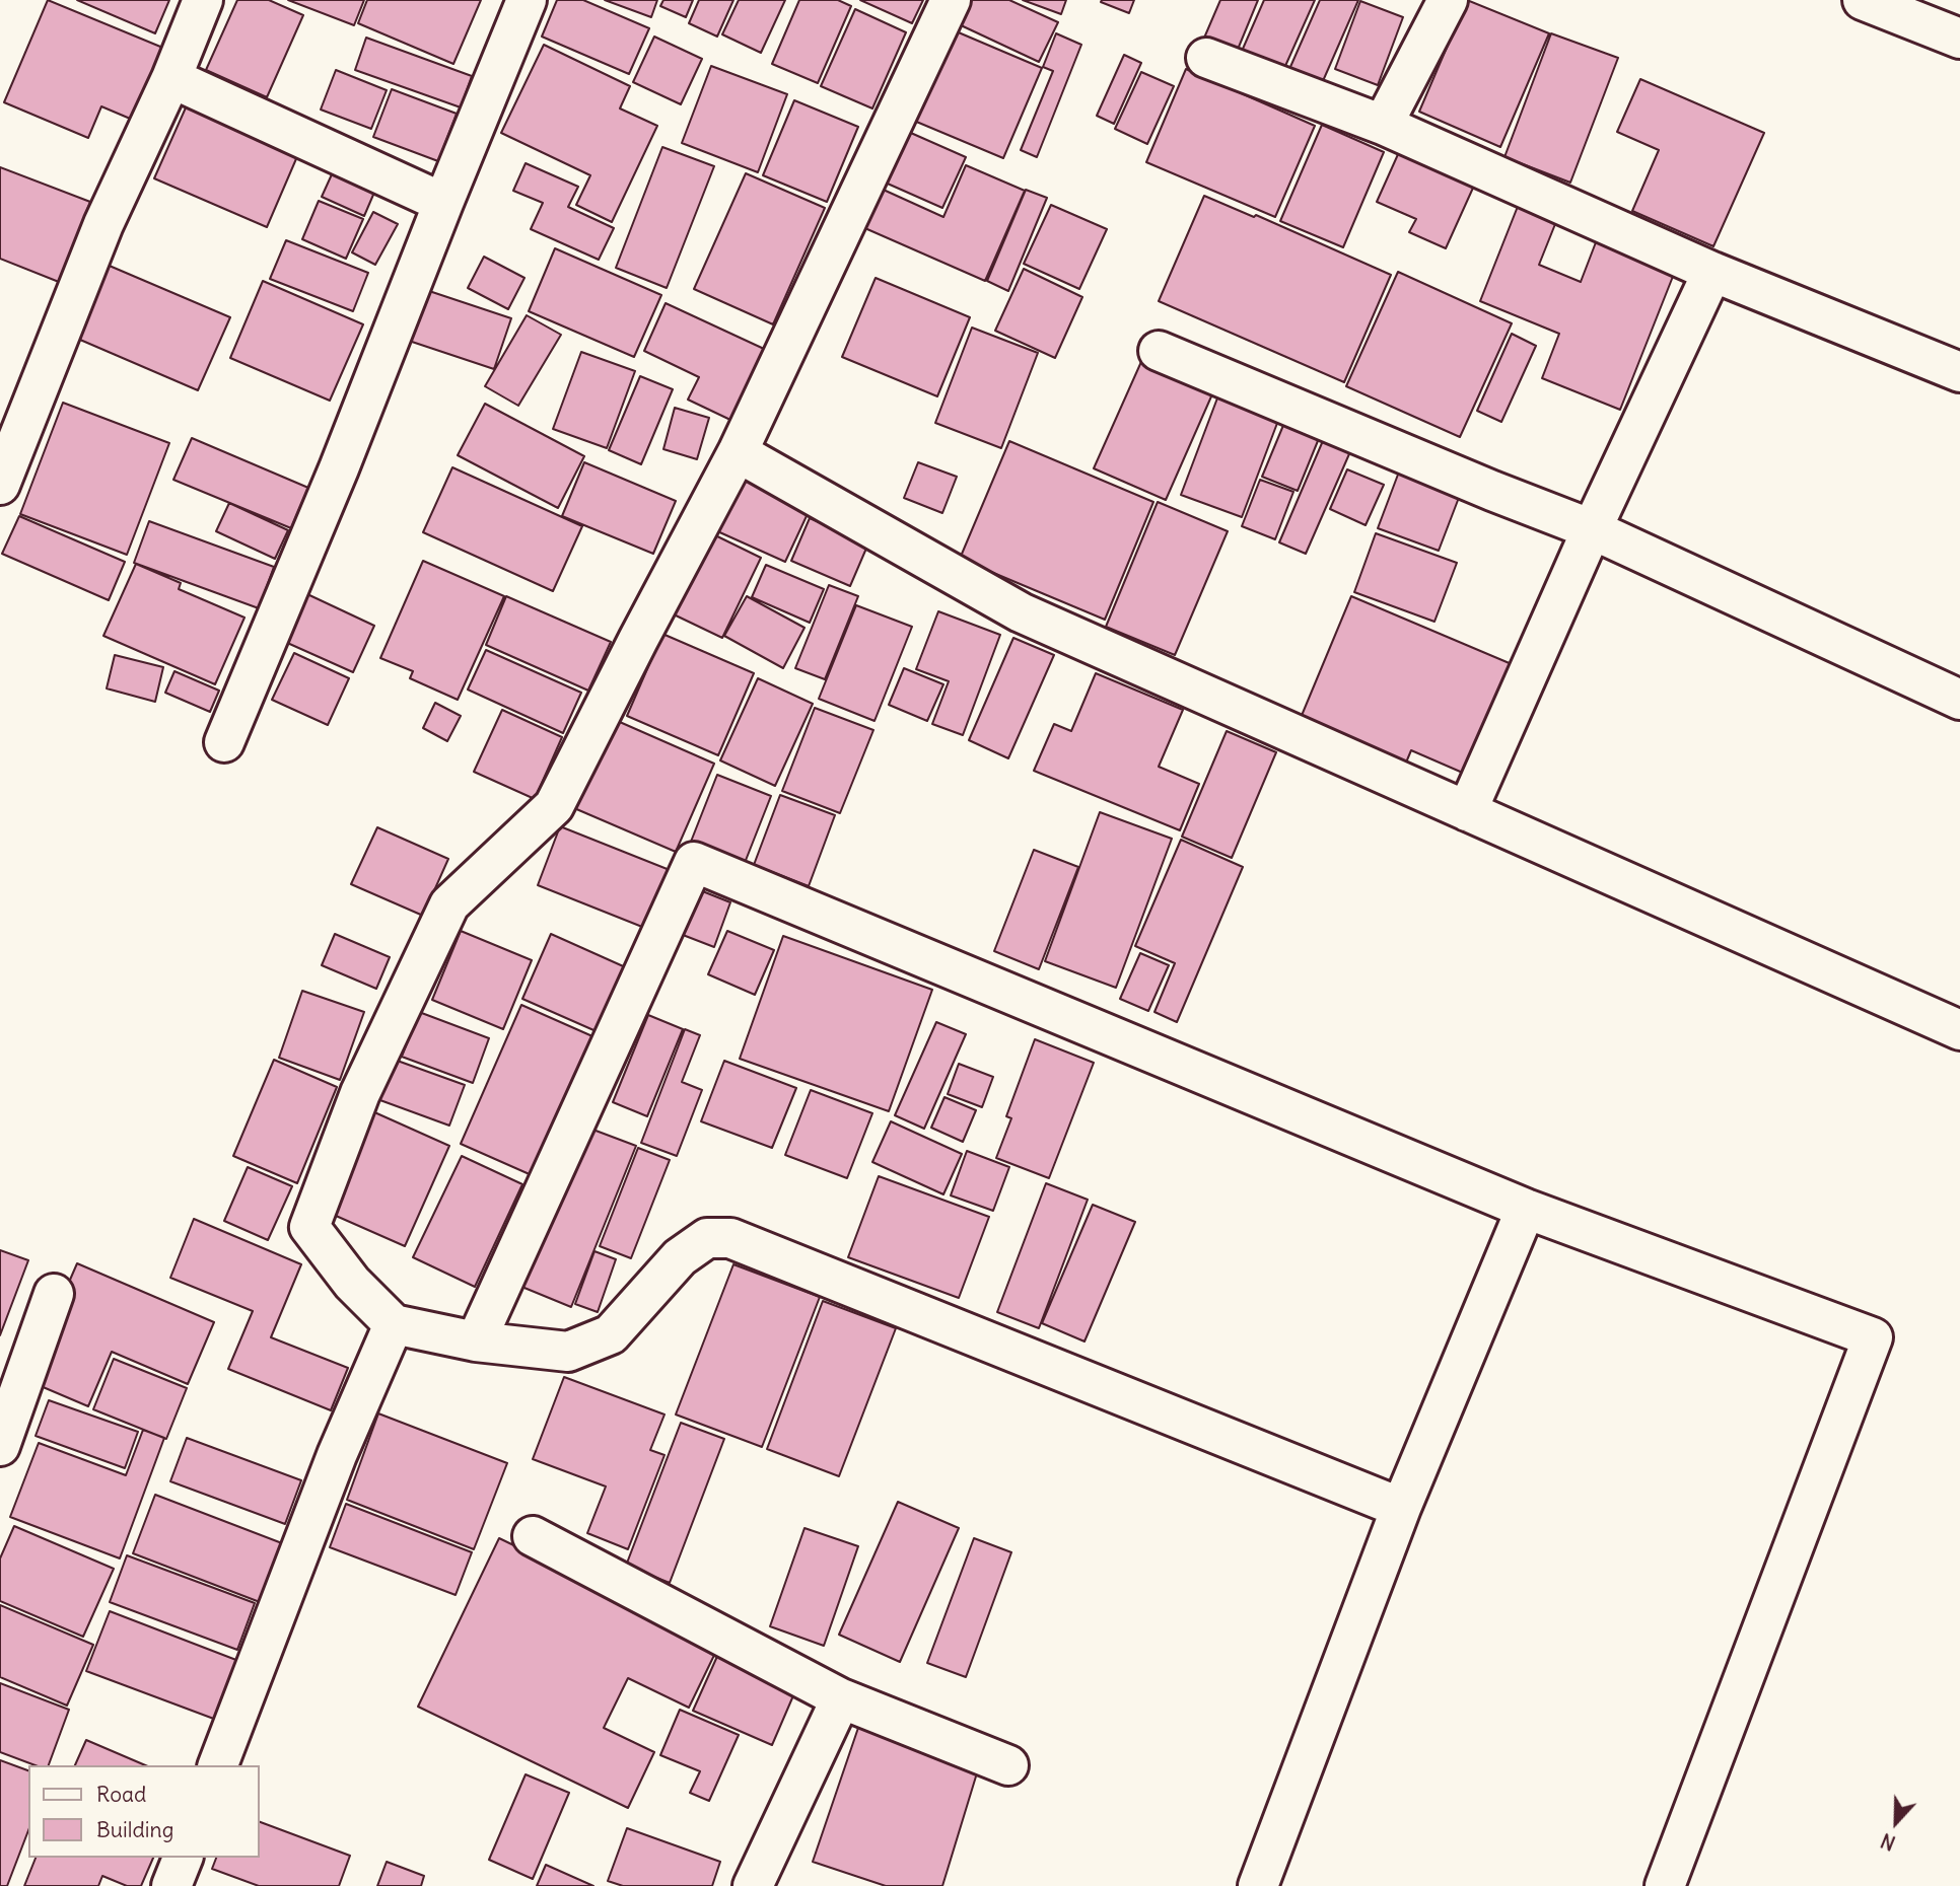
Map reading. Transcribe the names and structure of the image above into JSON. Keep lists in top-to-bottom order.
{
  "legend": ["Road", "Building"],
  "north": "bottom"
}
